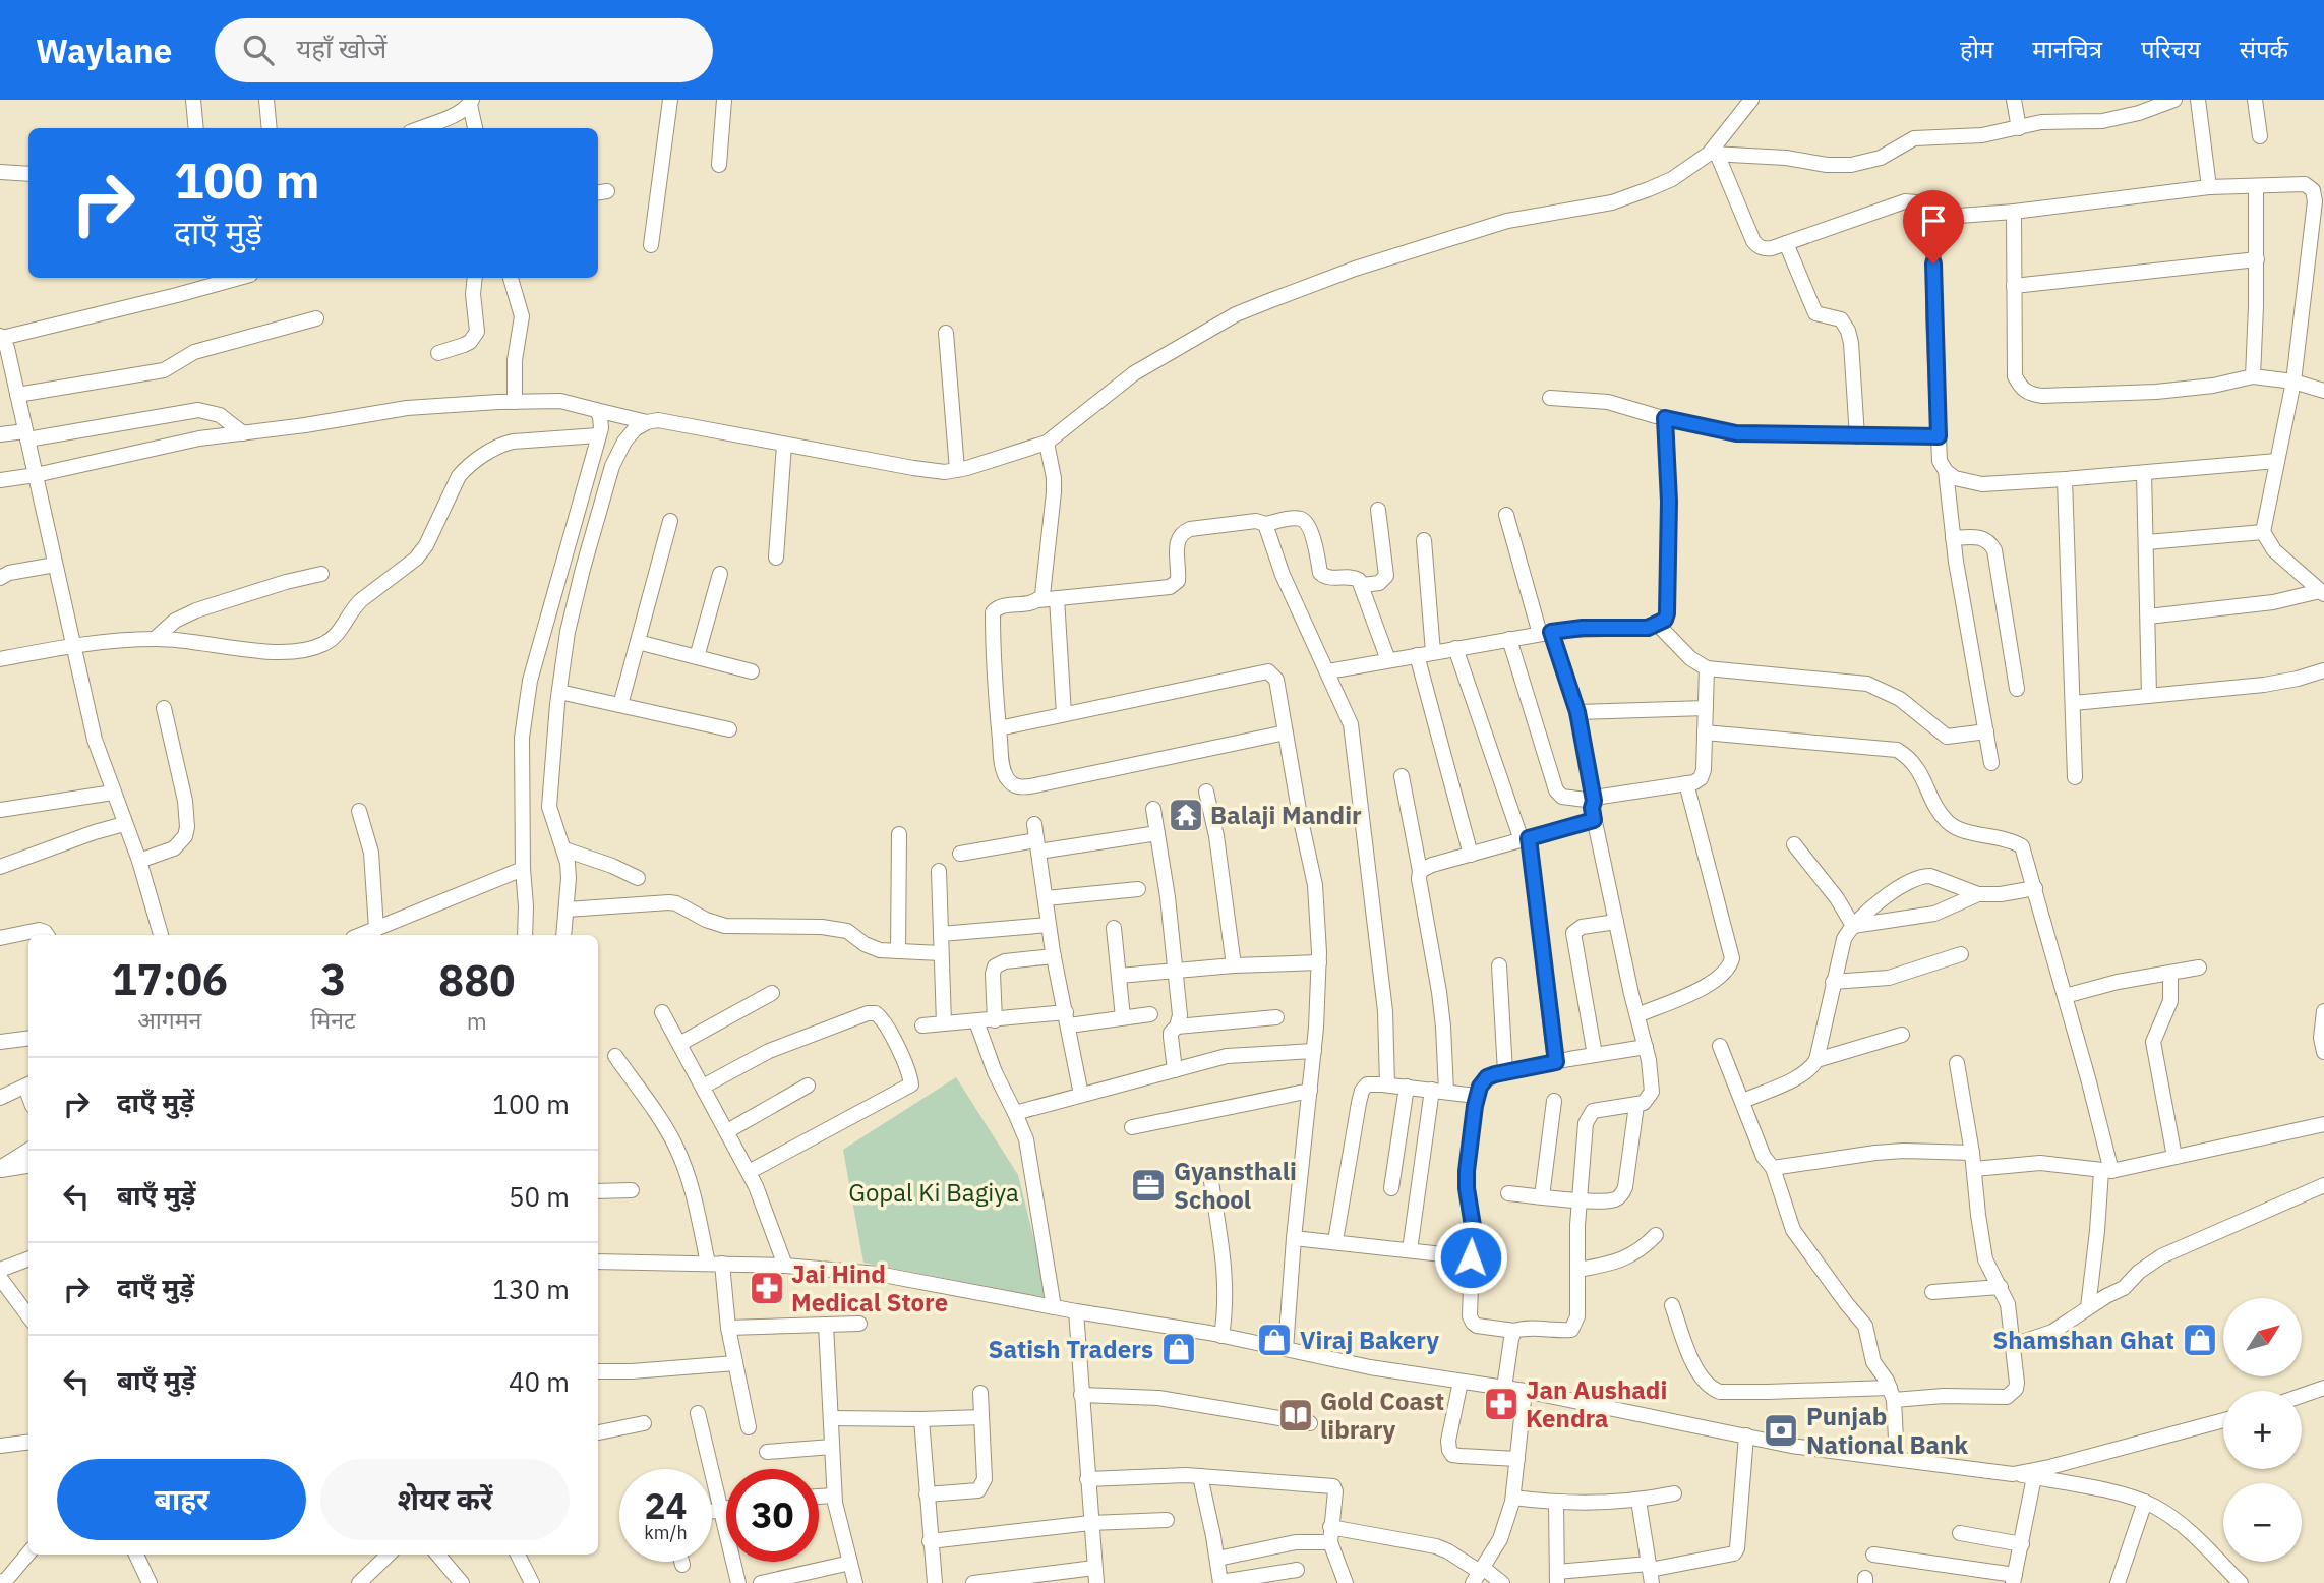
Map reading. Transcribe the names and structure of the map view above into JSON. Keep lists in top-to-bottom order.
{
  "parks": ["Gopal Ki Bagiya"],
  "places": {
    "temple": ["Balaji Mandir"],
    "office": ["Gyansthali School"],
    "pharmacy": ["Jai Hind Medical Store", "Jan Aushadi Kendra"],
    "shop": ["Viraj Bakery", "Shamshan Ghat", "Satish Traders"],
    "library": ["Gold Coast library"],
    "bank": ["Punjab National Bank"]
  },
  "north": "top right",
  "page": {
    "header": "Waylane",
    "search": "यहाँ खोजें",
    "nav": [
      "होम",
      "मानचित्र",
      "परिचय",
      "संपर्क"
    ],
    "turn": ["100 m", "दाएँ मुड़ें"],
    "eta": [
      "17:06",
      "आगमन",
      "3",
      "मिनट",
      "880",
      "m"
    ],
    "list": [
      {
        "name": "दाएँ मुड़ें",
        "value": "100 m"
      },
      {
        "name": "बाएँ मुड़ें",
        "value": "50 m"
      },
      {
        "name": "दाएँ मुड़ें",
        "value": "130 m"
      },
      {
        "name": "बाएँ मुड़ें",
        "value": "40 m"
      }
    ],
    "map_buttons": ["+", "−"],
    "buttons": ["बाहर", "शेयर करें"],
    "speed": "24 km/h",
    "limit": "30"
  }
}
